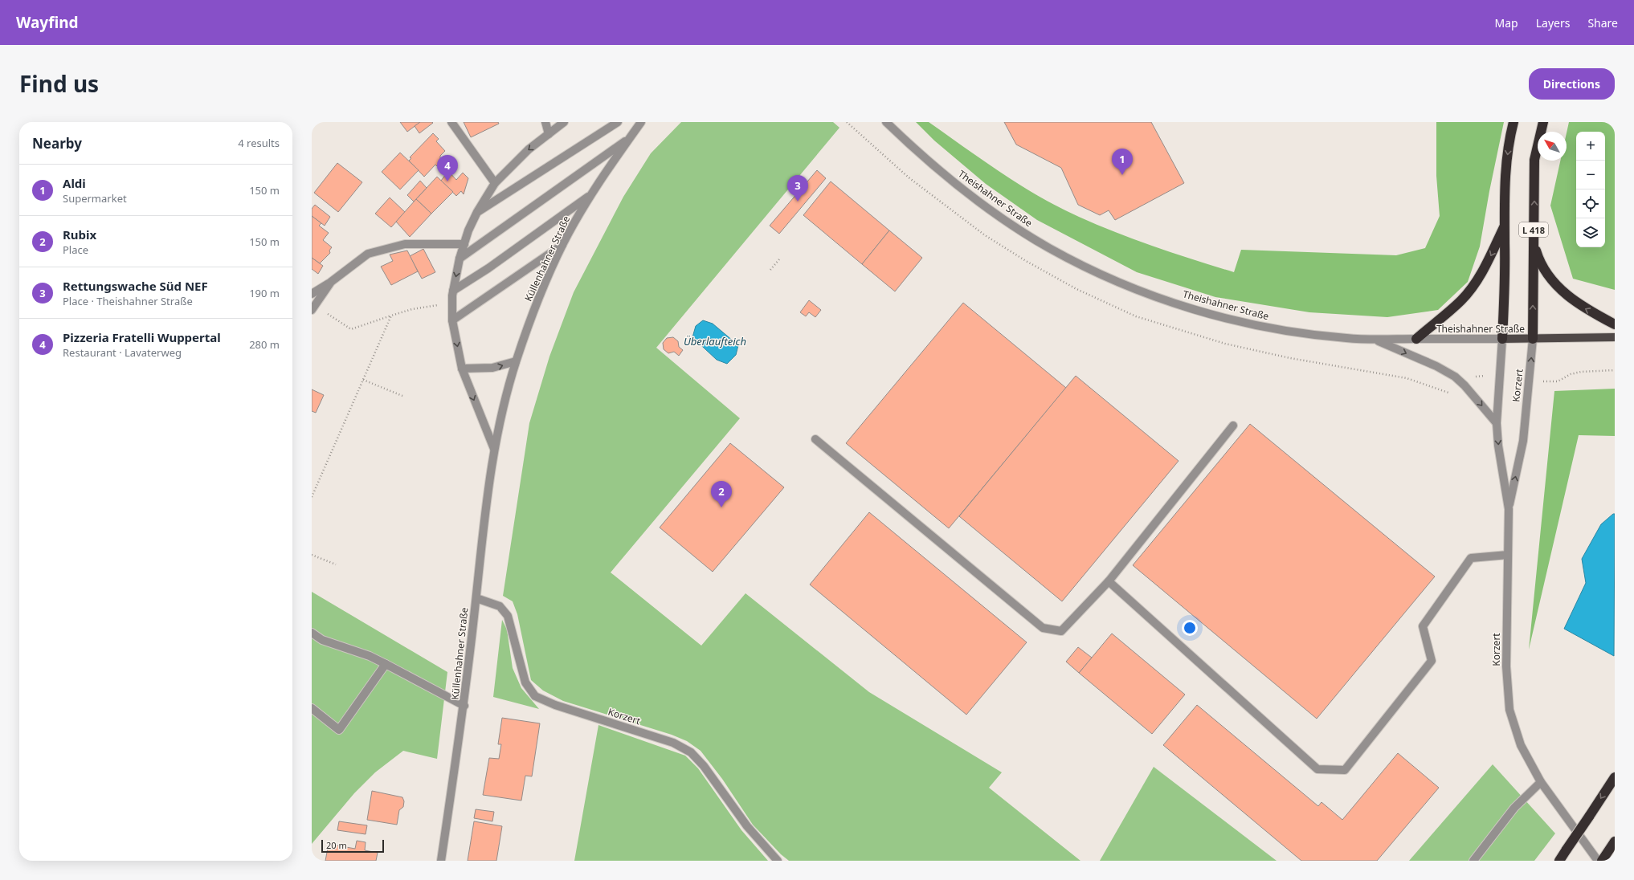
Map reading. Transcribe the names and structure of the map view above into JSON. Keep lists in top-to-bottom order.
{
  "streets": {
    "highway": ["L 418"],
    "main road": ["Theishahner Straße"],
    "street": ["Küllenhahner Straße", "Korzert"]
  },
  "crossings": [
    ["Theishahner Straße", "L 418"],
    ["Theishahner Straße", "Korzert"],
    ["L 418", "Korzert"],
    ["Küllenhahner Straße", "Korzert"]
  ],
  "water": ["Überlaufteich"],
  "scale_bar": "20 m",
  "north": "top left",
  "page": {
    "header": "Wayfind",
    "nav": ["Map", "Layers", "Share"],
    "title": "Find us",
    "buttons": "Directions",
    "heading": ["Nearby", "4 results"],
    "map_buttons": ["+", "−"],
    "pins": [
      "1",
      "4",
      "3",
      "2"
    ],
    "list": [
      {
        "mark": "1",
        "name": "Aldi",
        "note": "Supermarket",
        "value": "150 m"
      },
      {
        "mark": "2",
        "name": "Rubix",
        "note": "Place",
        "value": "150 m"
      },
      {
        "mark": "3",
        "name": "Rettungswache Süd NEF",
        "note": "Place · Theishahner Straße",
        "value": "190 m"
      },
      {
        "mark": "4",
        "name": "Pizzeria Fratelli Wuppertal",
        "note": "Restaurant · Lavaterweg",
        "value": "280 m"
      }
    ],
    "scale": "20 m"
  }
}
